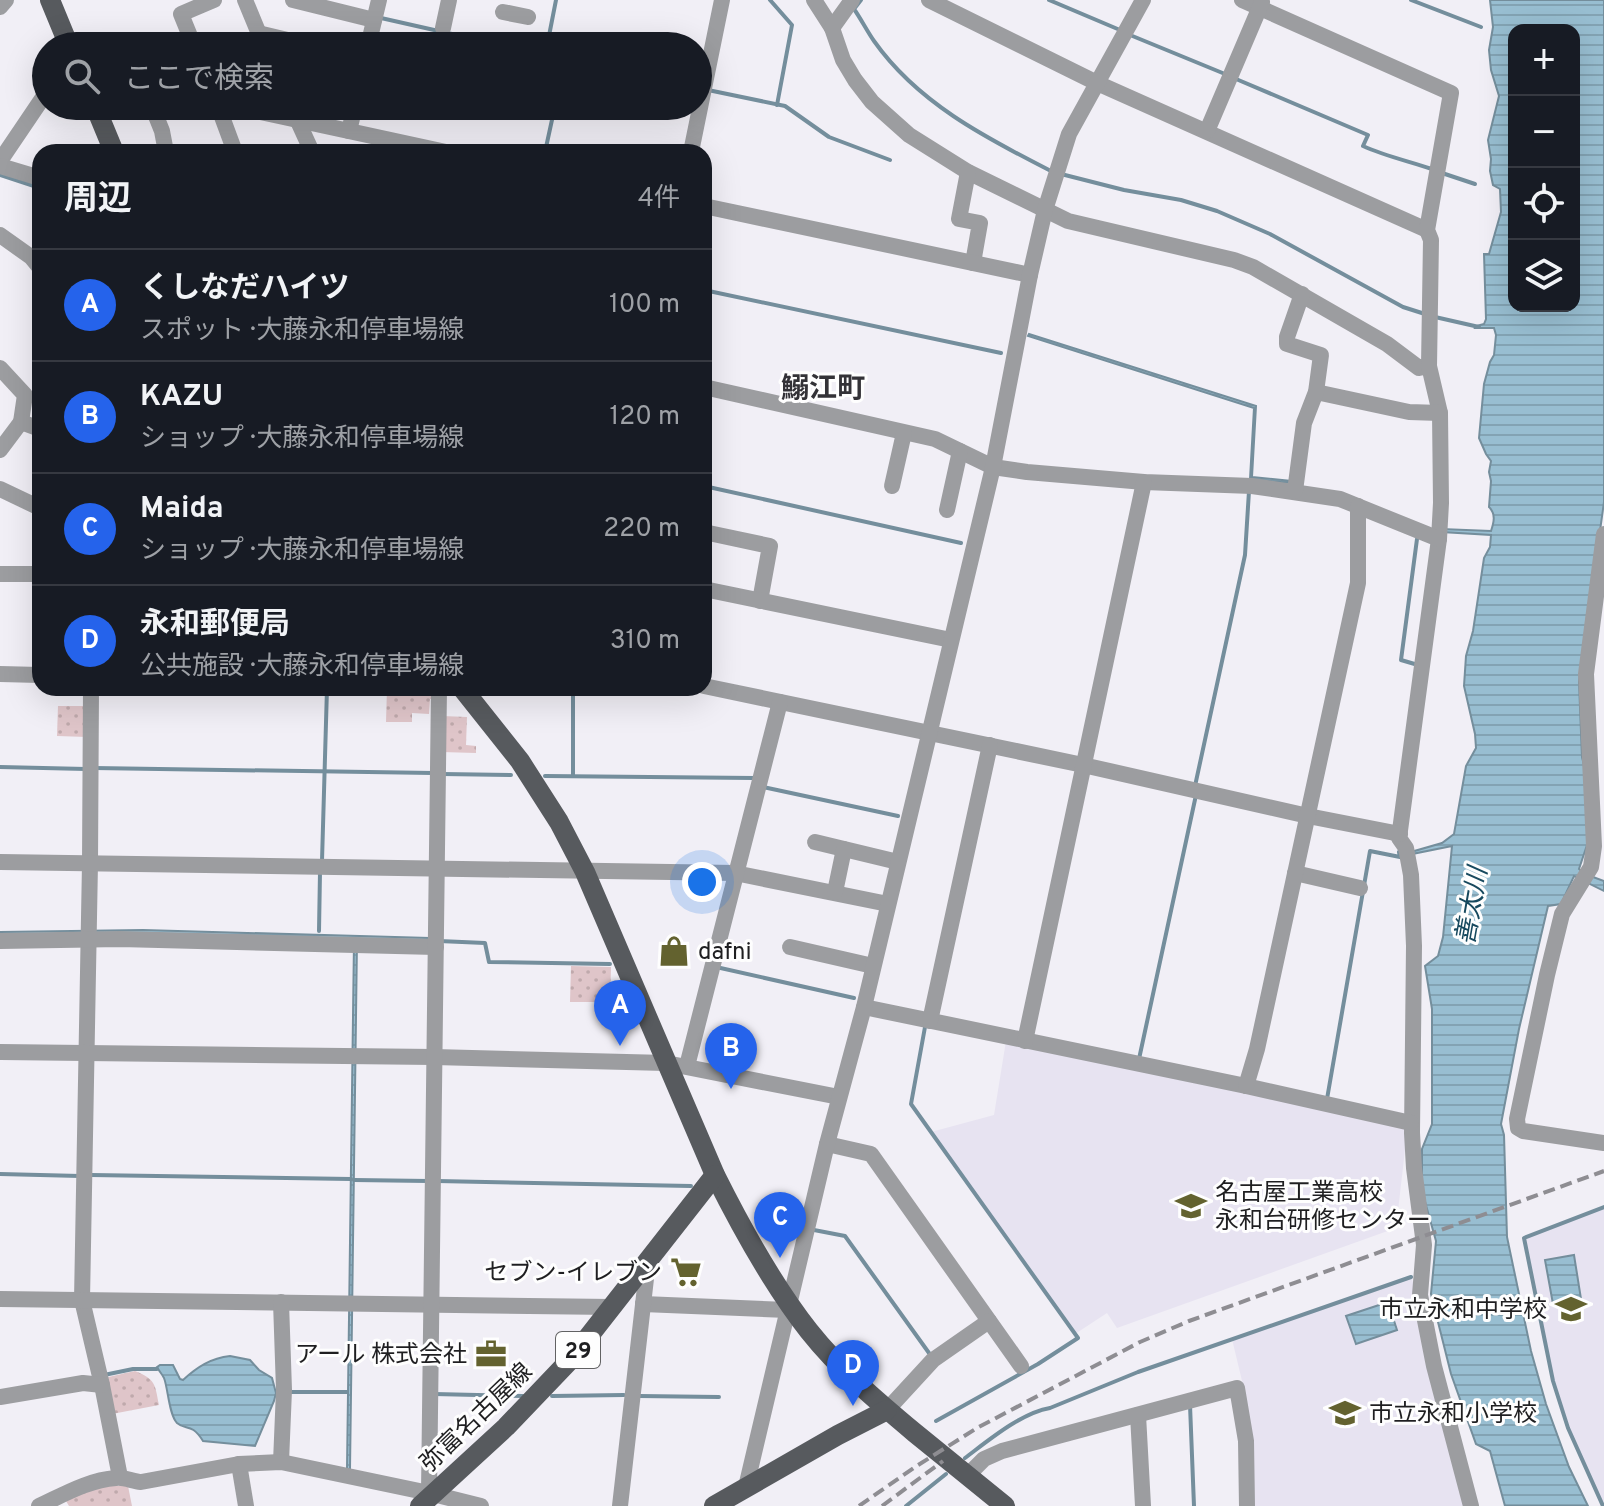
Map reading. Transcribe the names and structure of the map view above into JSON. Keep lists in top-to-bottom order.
{
  "streets": {
    "main road": ["29", "弥富名古屋線"]
  },
  "districts": ["鰯江町"],
  "water": ["善太川"],
  "places": {
    "shop": ["dafni"],
    "school or university": ["名古屋工業高校 永和台研修センター", "市立永和中学校", "市立永和小学校"],
    "supermarket": ["セブン-イレブン"],
    "office": ["アール 株式会社"]
  },
  "page": {
    "map_buttons": ["+", "−"],
    "search": "ここで検索",
    "heading": ["周辺", "4件"],
    "list": [
      {
        "mark": "A",
        "name": "くしなだハイツ",
        "note": "スポット · 大藤永和停車場線",
        "value": "100 m"
      },
      {
        "mark": "B",
        "name": "KAZU",
        "note": "ショップ · 大藤永和停車場線",
        "value": "120 m"
      },
      {
        "mark": "C",
        "name": "Maida",
        "note": "ショップ · 大藤永和停車場線",
        "value": "220 m"
      },
      {
        "mark": "D",
        "name": "永和郵便局",
        "note": "公共施設 · 大藤永和停車場線",
        "value": "310 m"
      }
    ],
    "pins": [
      "A",
      "B",
      "C",
      "D"
    ]
  }
}
